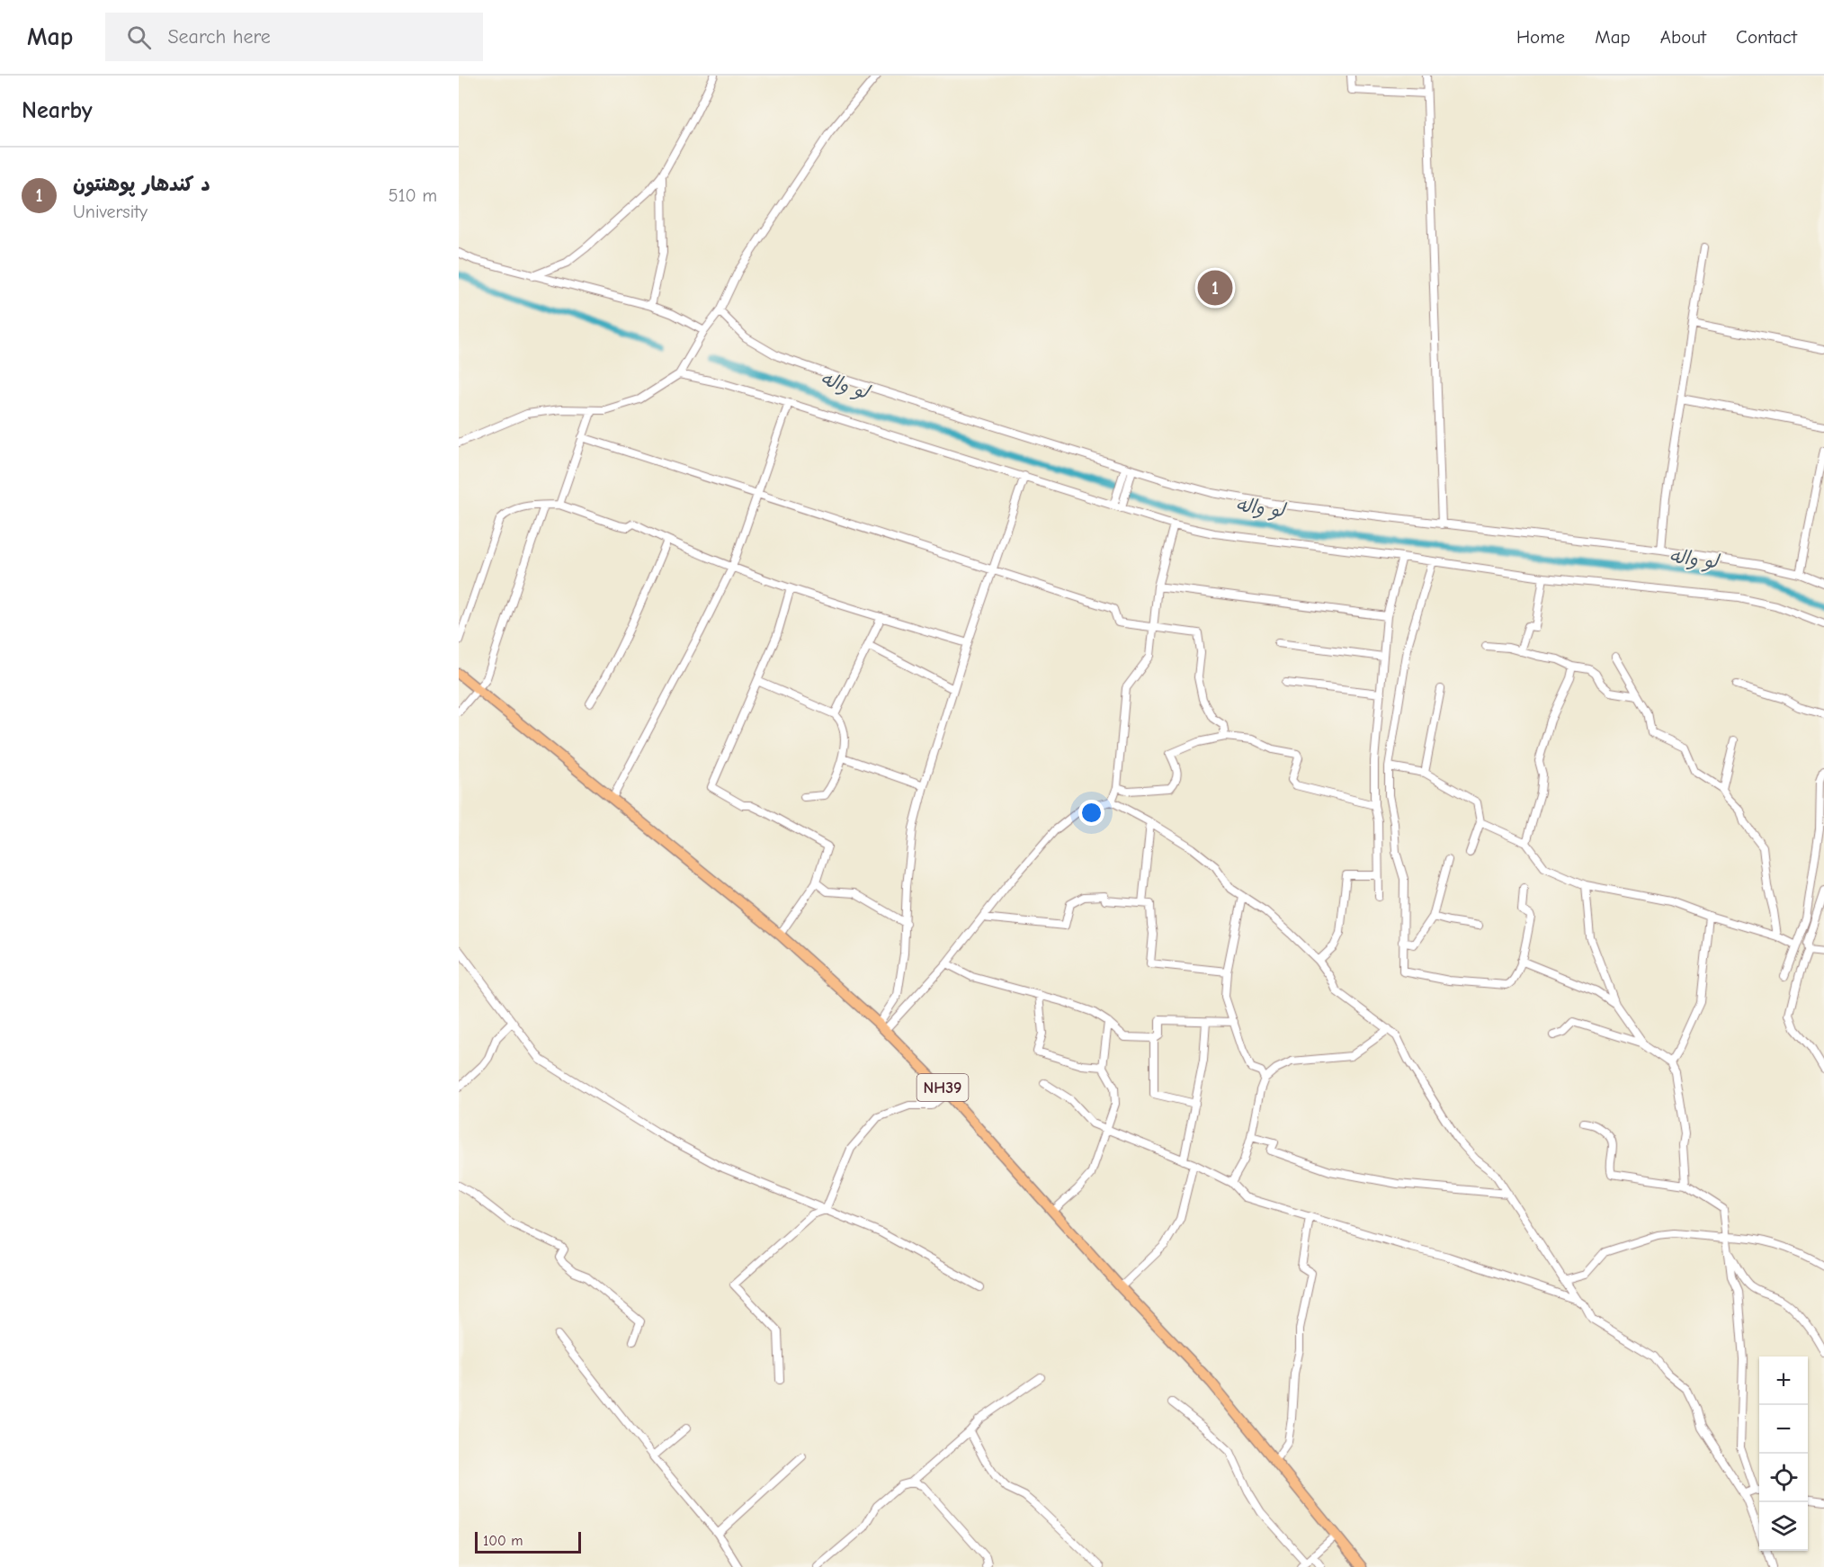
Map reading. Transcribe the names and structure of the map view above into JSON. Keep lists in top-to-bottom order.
{
  "streets": {
    "main road": ["NH39"]
  },
  "water": ["لو واله"],
  "scale_bar": "100 m",
  "page": {
    "header": "Map",
    "search": "Search here",
    "nav": [
      "Home",
      "Map",
      "About",
      "Contact"
    ],
    "heading": "Nearby",
    "list": [
      {
        "mark": "1",
        "name": "د کندهار پوهنتون",
        "note": "University",
        "value": "510 m"
      }
    ],
    "pins": "1",
    "map_buttons": ["+", "−"],
    "scale": "100 m"
  }
}
